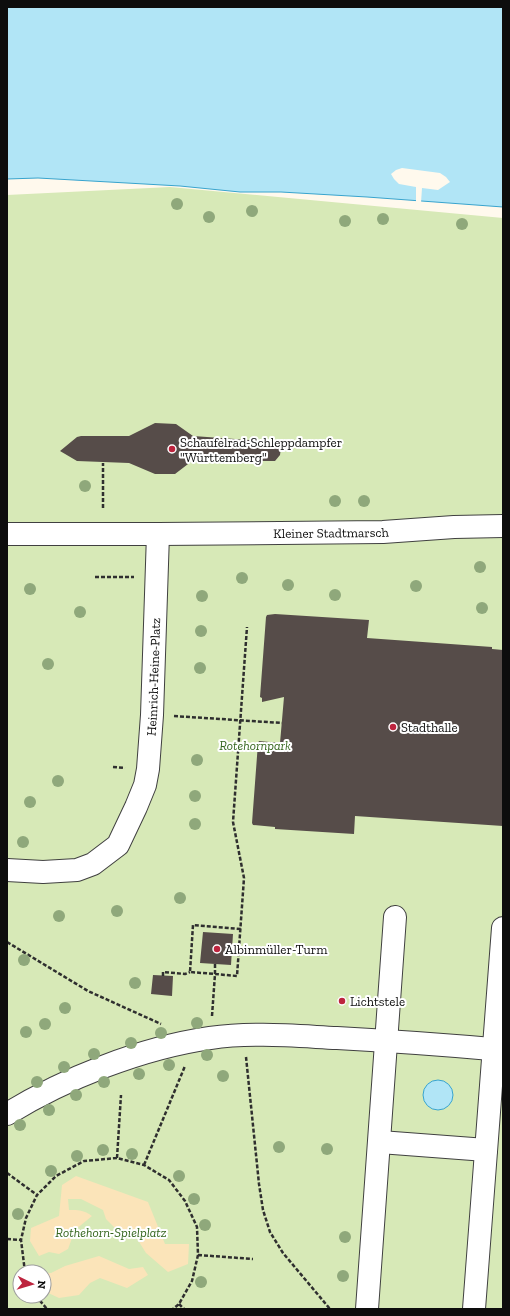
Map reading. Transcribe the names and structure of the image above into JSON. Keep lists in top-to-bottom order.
{
  "streets": {
    "street": ["Kleiner Stadtmarsch", "Heinrich-Heine-Platz"]
  },
  "crossings": [
    ["Kleiner Stadtmarsch", "Heinrich-Heine-Platz"]
  ],
  "parks": ["Rotehornpark", "Rothehorn-Spielplatz"],
  "places": [
    "Schaufelrad-Schleppdampfer \"Württemberg\"",
    "Stadthalle",
    "Albinmüller-Turm",
    "Lichtstele"
  ],
  "north": "right"
}
